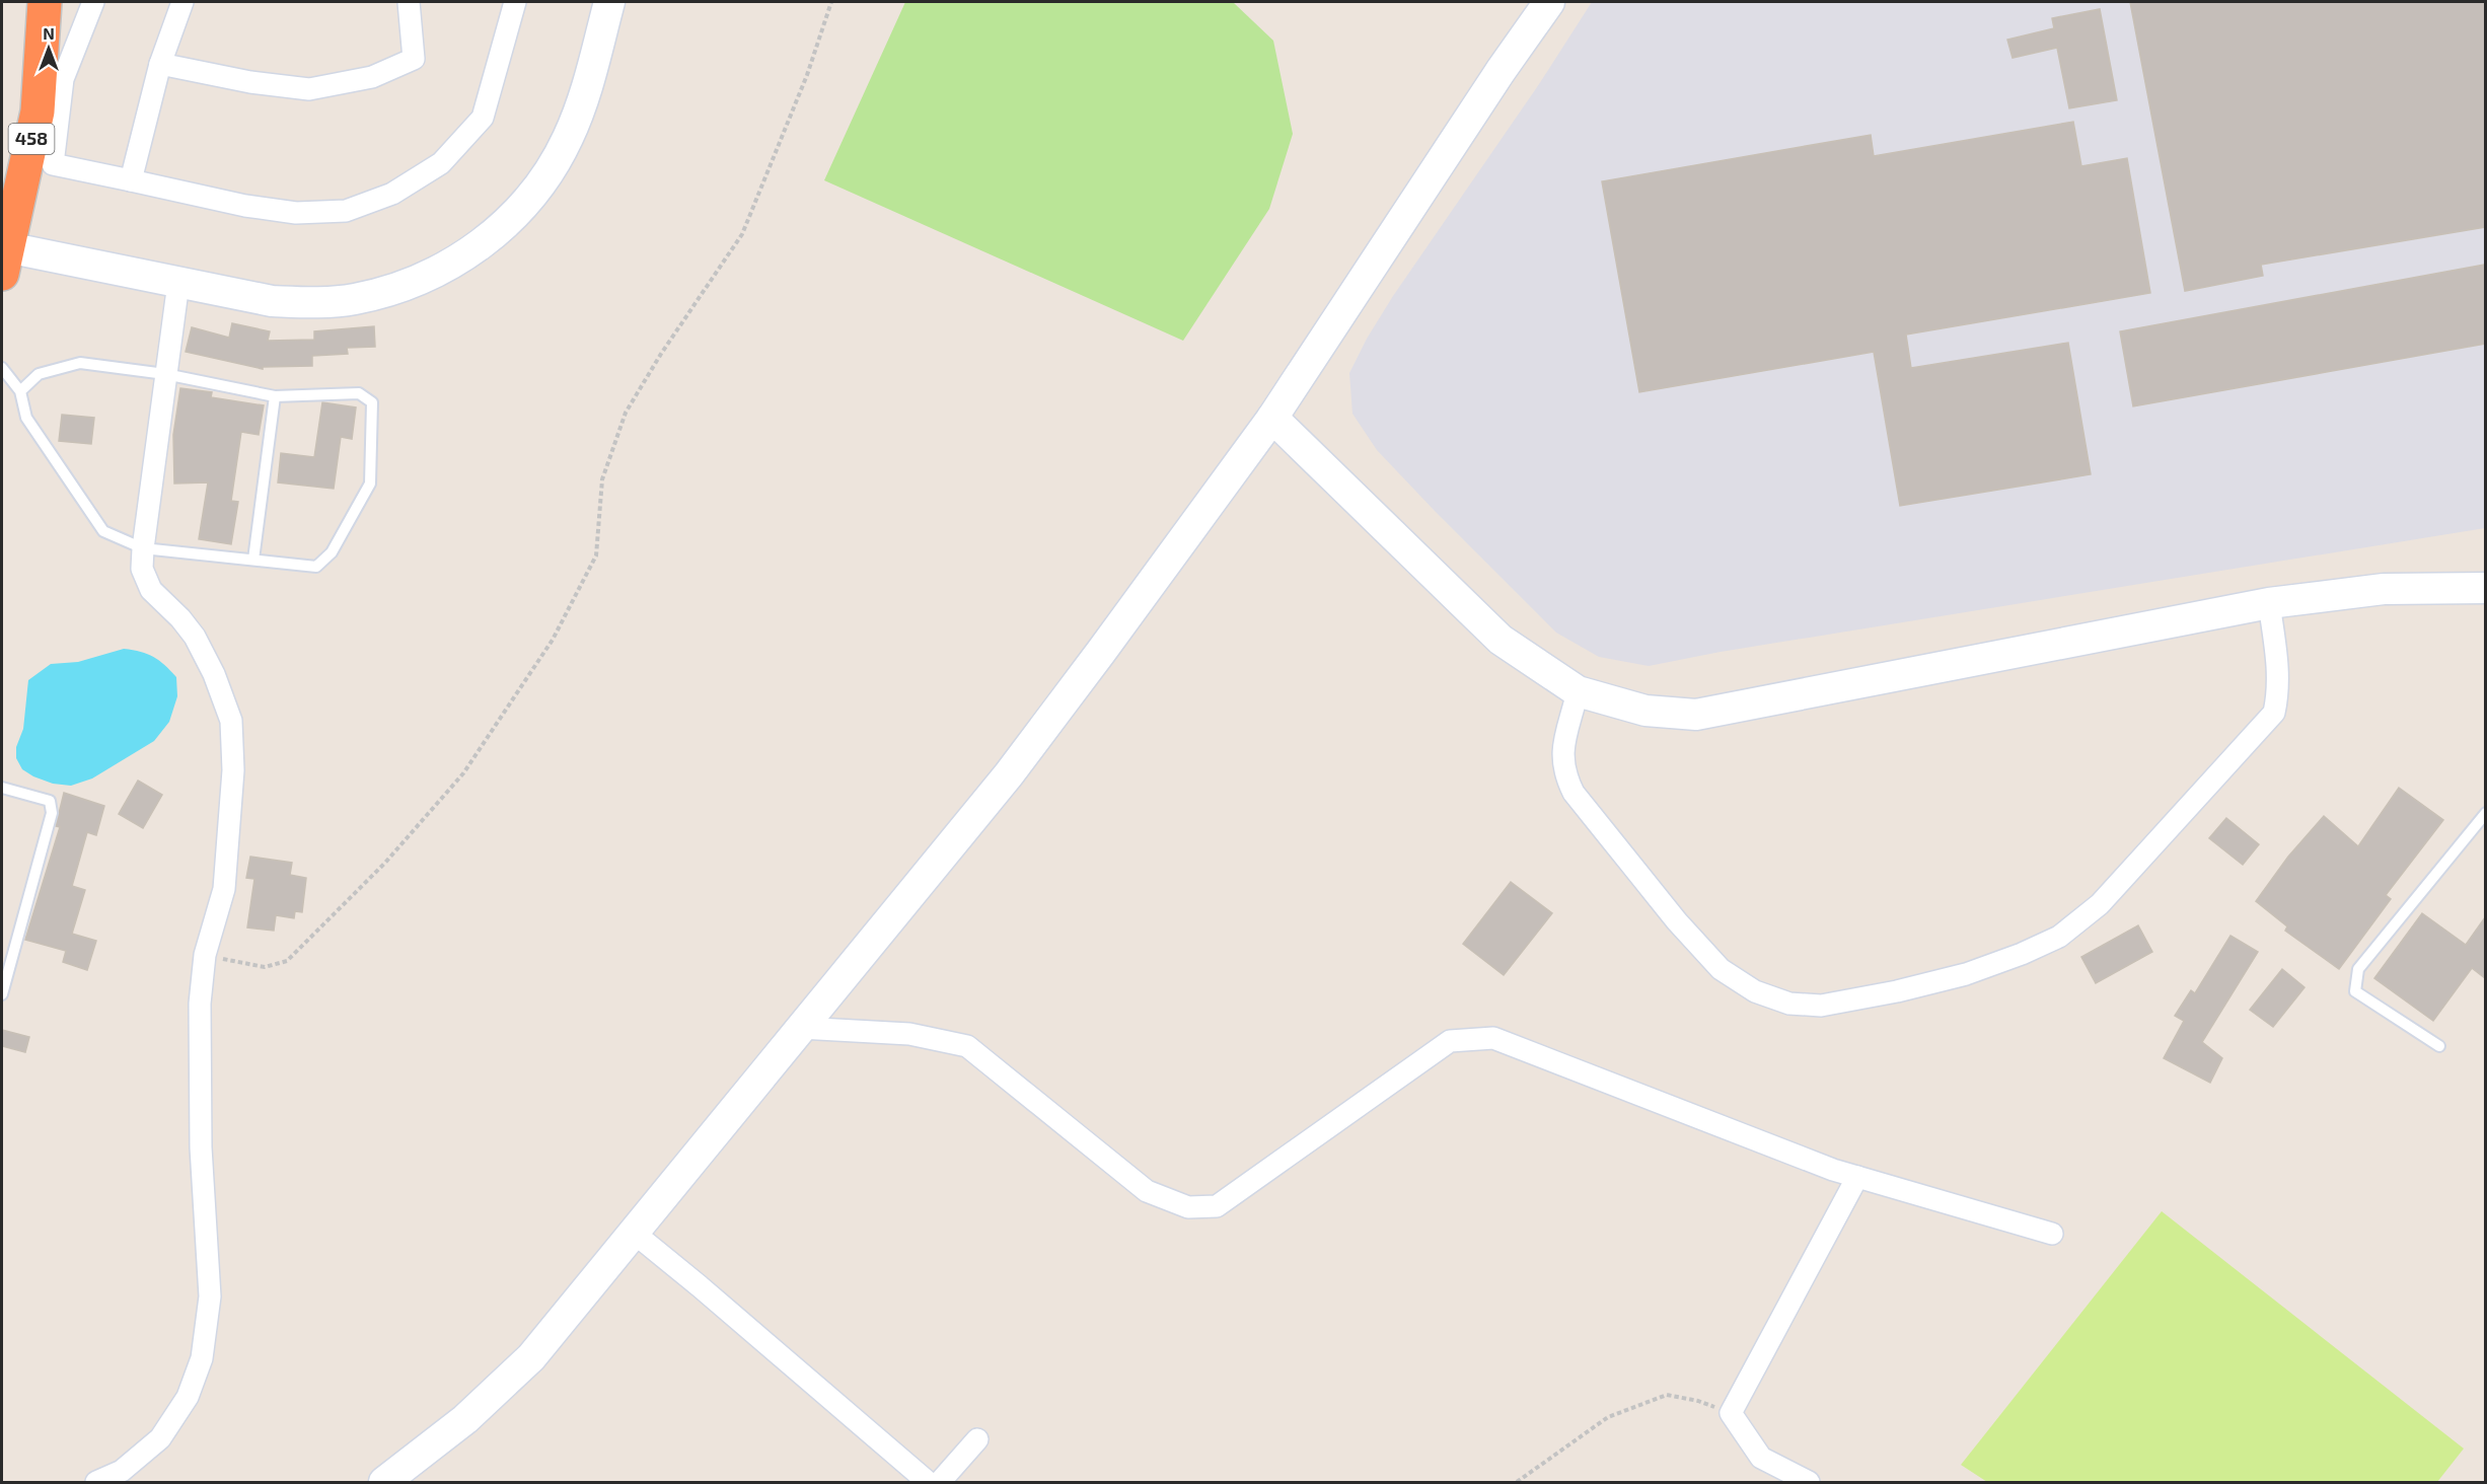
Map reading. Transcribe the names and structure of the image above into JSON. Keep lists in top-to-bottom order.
{
  "streets": {
    "highway": ["458"]
  },
  "north": "top"
}
